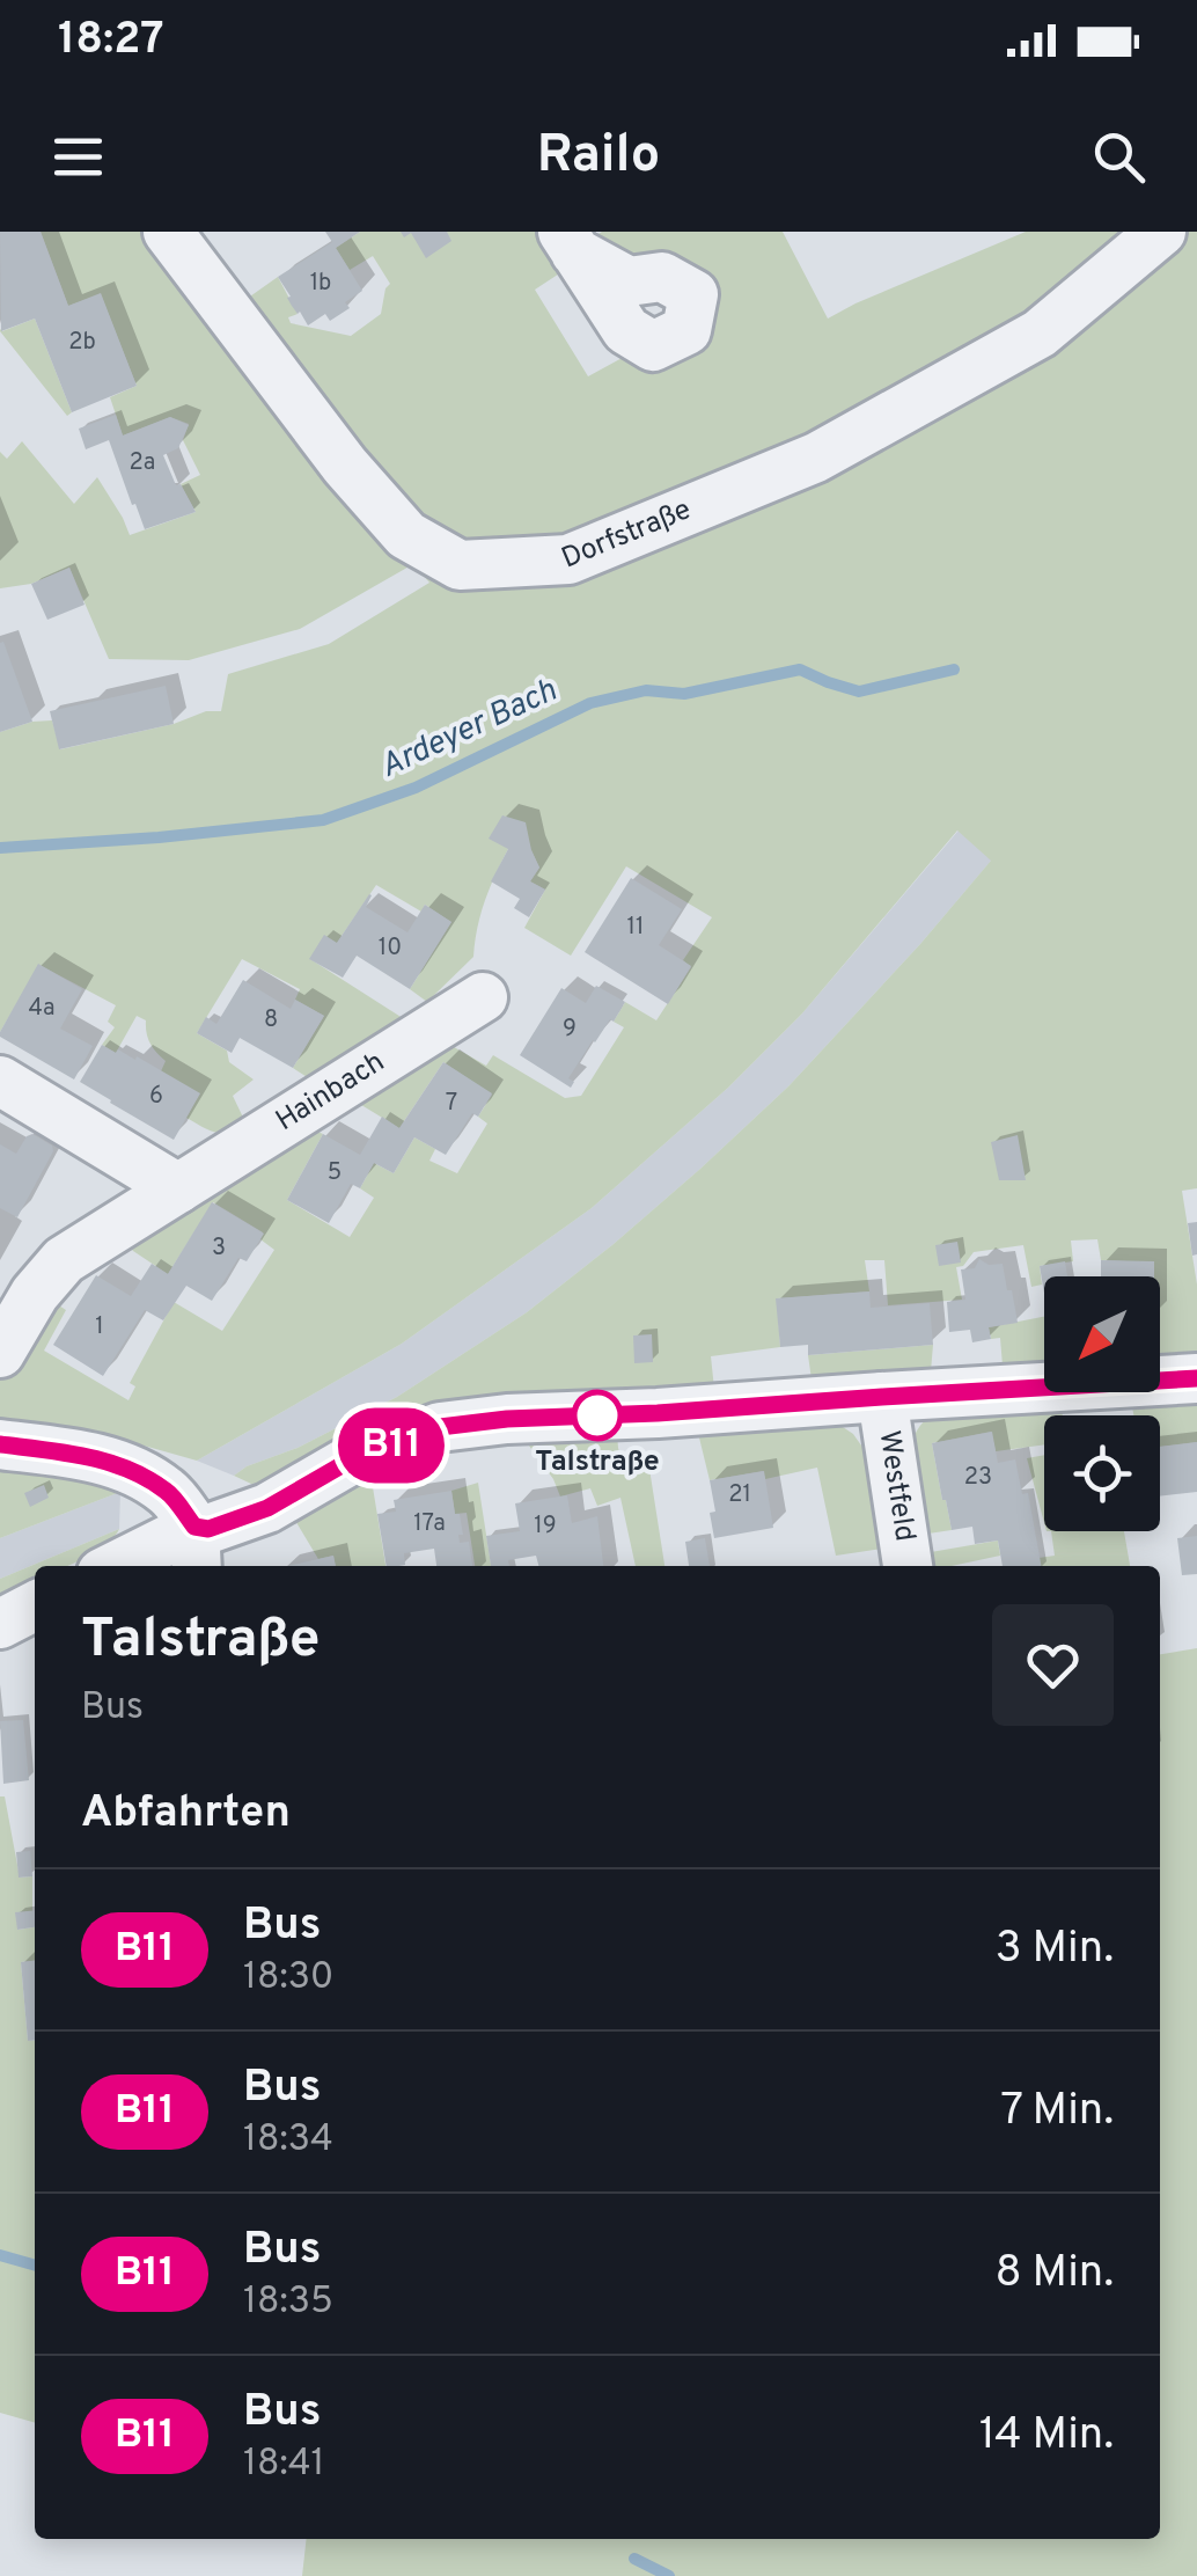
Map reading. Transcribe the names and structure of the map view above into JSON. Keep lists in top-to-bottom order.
{
  "streets": {
    "street": ["Dorfstraße", "Hainbach", "Westfeld"]
  },
  "water": ["Ardeyer Bach"],
  "places": ["Talstraße"],
  "lines": ["bus line B11"],
  "house_numbers": [
    "1b",
    "2b",
    "2a",
    "11",
    "10",
    "4a",
    "8",
    "9",
    "6",
    "7",
    "5",
    "3",
    "1",
    "23",
    "21",
    "17a",
    "19"
  ],
  "north": "bottom left",
  "page": {
    "status": "18:27",
    "header": "Railo",
    "on_map": "B11",
    "heading": [
      ["Talstraße", "Bus"],
      "Abfahrten"
    ],
    "list": [
      {
        "mark": "B11",
        "name": "Bus",
        "note": "18:30",
        "value": "3 Min."
      },
      {
        "mark": "B11",
        "name": "Bus",
        "note": "18:34",
        "value": "7 Min."
      },
      {
        "mark": "B11",
        "name": "Bus",
        "note": "18:35",
        "value": "8 Min."
      },
      {
        "mark": "B11",
        "name": "Bus",
        "note": "18:41",
        "value": "14 Min."
      }
    ]
  }
}
